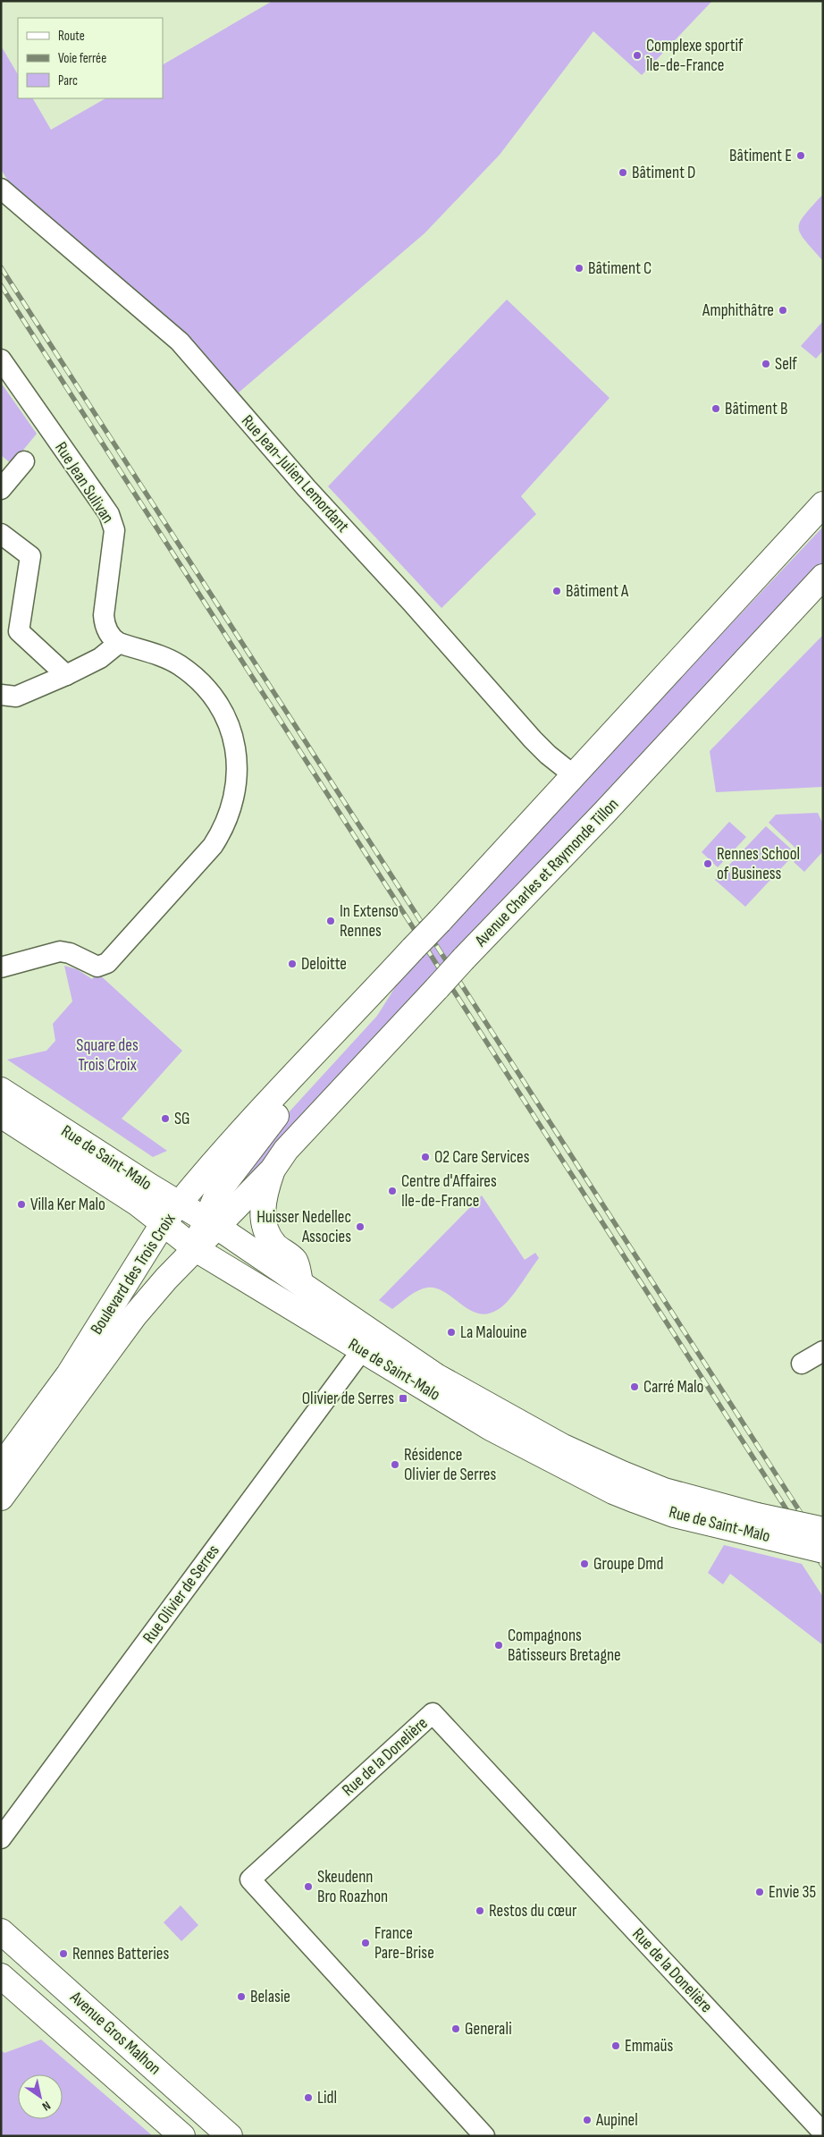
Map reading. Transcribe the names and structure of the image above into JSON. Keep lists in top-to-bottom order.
{
  "streets": {
    "main road": [
      "Avenue Charles et Raymonde Tillon",
      "Rue de Saint-Malo",
      "Boulevard des Trois Croix",
      "Avenue Gros Malhon"
    ],
    "street": [
      "Rue Jean-Julien Lemordant",
      "Rue Jean Sulivan",
      "Rue Olivier de Serres",
      "Rue de la Donelière"
    ]
  },
  "crossings": [
    ["Rue Jean-Julien Lemordant", "Avenue Charles et Raymonde Tillon"],
    ["Avenue Charles et Raymonde Tillon", "Rue de Saint-Malo"],
    ["Avenue Charles et Raymonde Tillon", "Boulevard des Trois Croix"],
    ["Rue de Saint-Malo", "Boulevard des Trois Croix"],
    ["Rue de Saint-Malo", "Rue Olivier de Serres"]
  ],
  "parks": ["Square des Trois Croix"],
  "places": {
    "other": [
      "Complexe sportif Île-de-France",
      "Bâtiment E",
      "Bâtiment D",
      "Bâtiment C",
      "Amphithâtre",
      "Self",
      "Bâtiment B",
      "Bâtiment A",
      "Rennes School of Business",
      "In Extenso Rennes",
      "Deloitte",
      "SG",
      "O2 Care Services",
      "Centre d'Affaires Ile-de-France",
      "Villa Ker Malo",
      "Huisser Nedellec Associes",
      "La Malouine",
      "Carré Malo",
      "Résidence Olivier de Serres",
      "Groupe Dmd",
      "Compagnons Bâtisseurs Bretagne",
      "Skeudenn Bro Roazhon",
      "Envie 35",
      "Restos du cœur",
      "France Pare-Brise",
      "Rennes Batteries",
      "Belasie",
      "Generali",
      "Emmaüs",
      "Lidl",
      "Aupinel"
    ],
    "transit": ["Olivier de Serres"]
  },
  "legend": ["Route", "Voie ferrée", "Parc"],
  "north": "bottom right"
}
